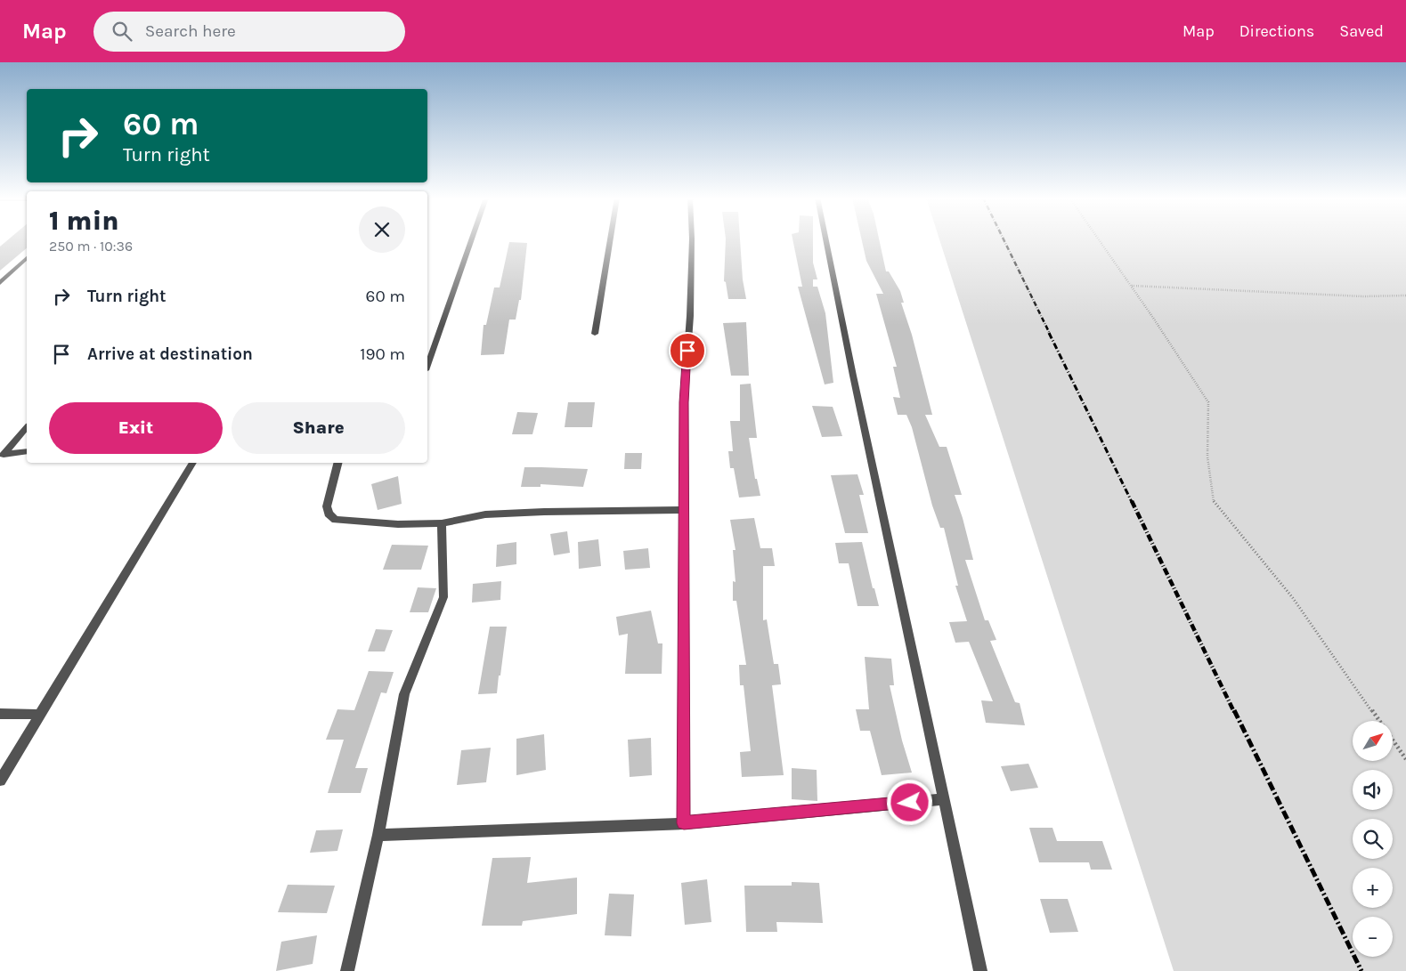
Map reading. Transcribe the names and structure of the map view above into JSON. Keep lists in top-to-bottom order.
{
  "north": "top right",
  "page": {
    "header": "Map",
    "search": "Search here",
    "nav": ["Map", "Directions", "Saved"],
    "turn": ["60 m", "Turn right"],
    "heading": ["1 min", "250 m · 10:36"],
    "list": [
      {
        "name": "Turn right",
        "value": "60 m"
      },
      {
        "name": "Arrive at destination",
        "value": "190 m"
      }
    ],
    "buttons": ["Exit", "Share"],
    "map_buttons": ["+", "−"]
  }
}
